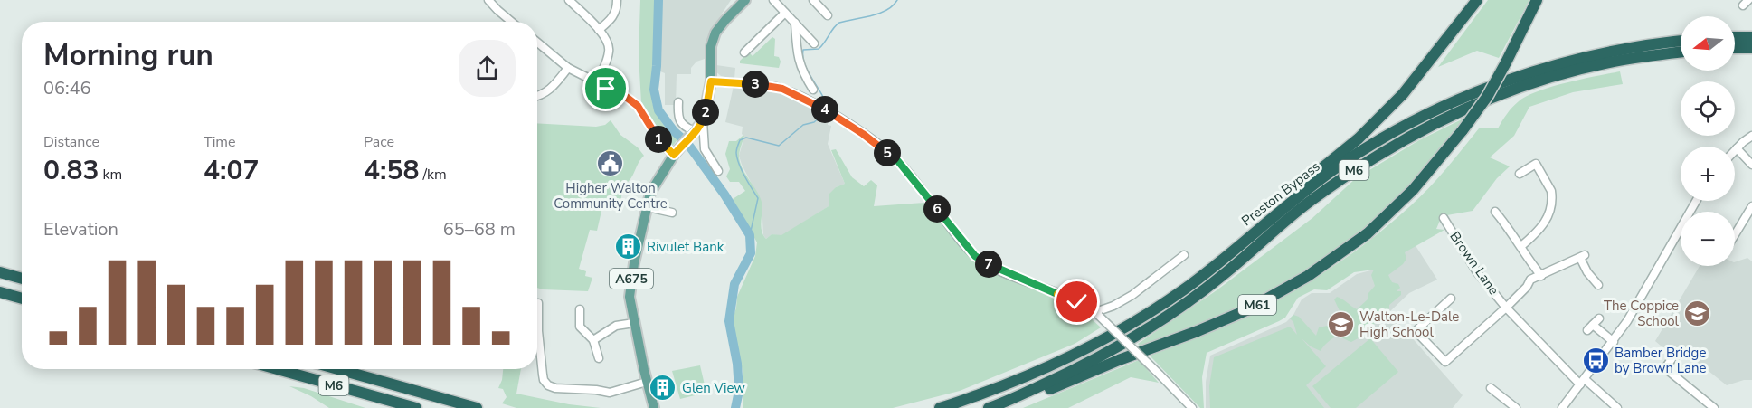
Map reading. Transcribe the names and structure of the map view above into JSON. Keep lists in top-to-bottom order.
{
  "streets": {
    "highway": ["M6", "Preston Bypass", "M61"],
    "main road": ["A675"],
    "street": ["Brown Lane"]
  },
  "places": {
    "public building": ["Higher Walton Community Centre"],
    "building": ["Rivulet Bank", "Glen View"],
    "school or university": ["The Coppice School", "Walton-Le-Dale High School"],
    "bus stop": ["Bamber Bridge by Brown Lane"]
  },
  "north": "left",
  "page": {
    "map_buttons": ["+", "−"],
    "heading": ["Morning run", "06:46"],
    "pins": [
      "3",
      "4",
      "2",
      "1",
      "5",
      "6",
      "7"
    ],
    "stats": [
      ["Distance", "0.83 km"],
      ["Time", "4:07"],
      ["Pace", "4:58 /km"]
    ],
    "chart": ["Elevation", "65–68 m"]
  }
}
